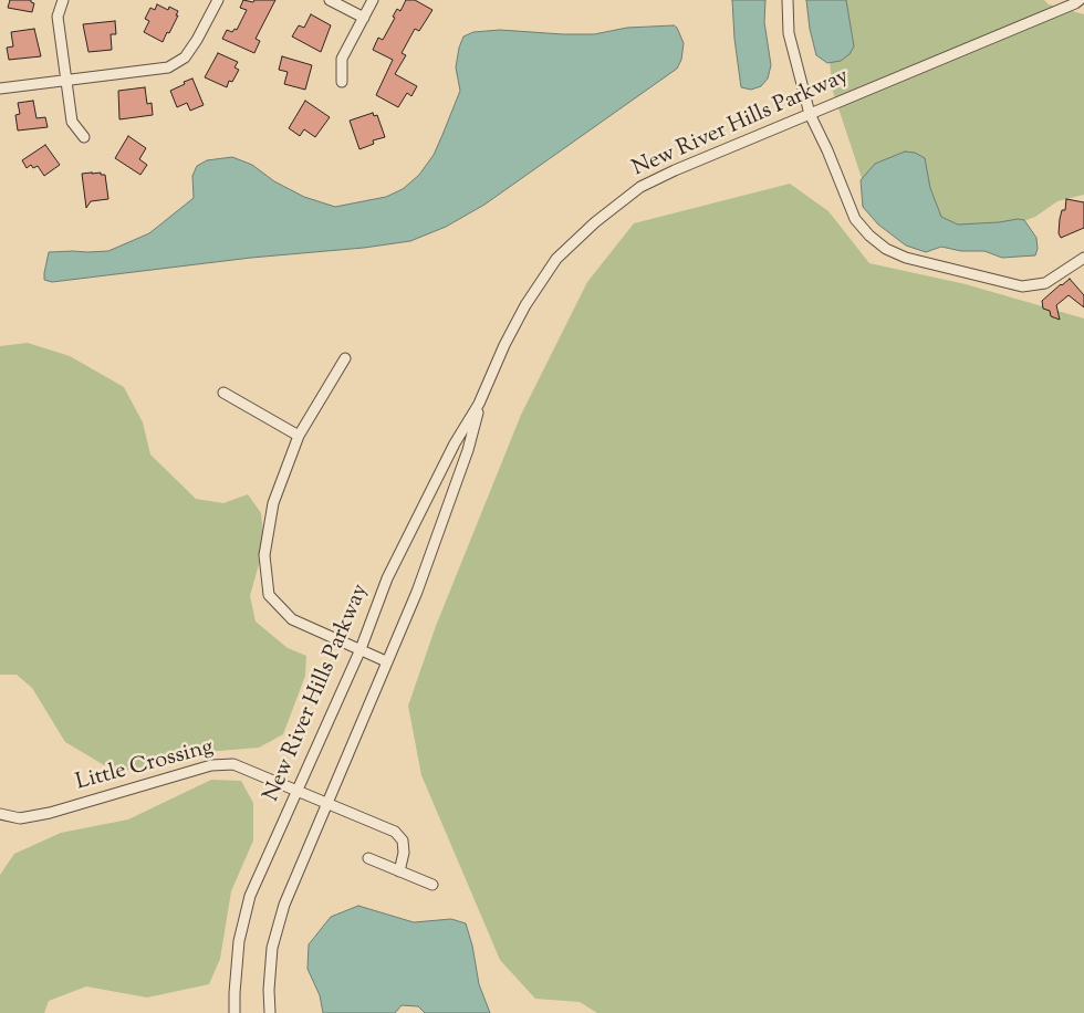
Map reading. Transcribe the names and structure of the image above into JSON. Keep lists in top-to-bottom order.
{
  "streets": {
    "street": ["New River Hills Parkway", "Little Crossing"]
  },
  "crossings": [
    ["New River Hills Parkway", "Little Crossing"]
  ]
}
